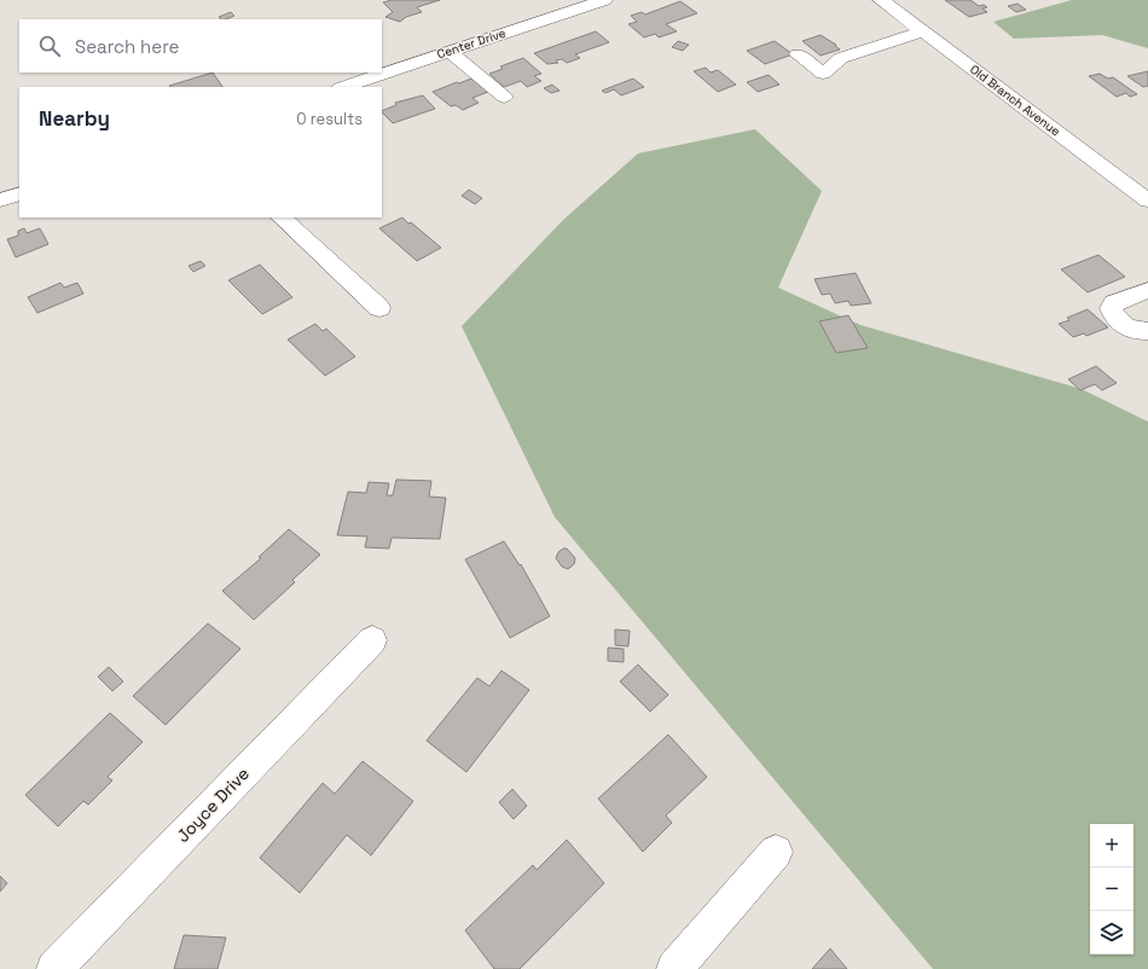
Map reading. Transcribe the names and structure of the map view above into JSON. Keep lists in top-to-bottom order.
{
  "streets": {
    "street": ["Center Drive", "Old Branch Avenue", "Joyce Drive"]
  },
  "page": {
    "search": "Search here",
    "heading": ["Nearby", "0 results"],
    "map_buttons": ["+", "−"]
  }
}
